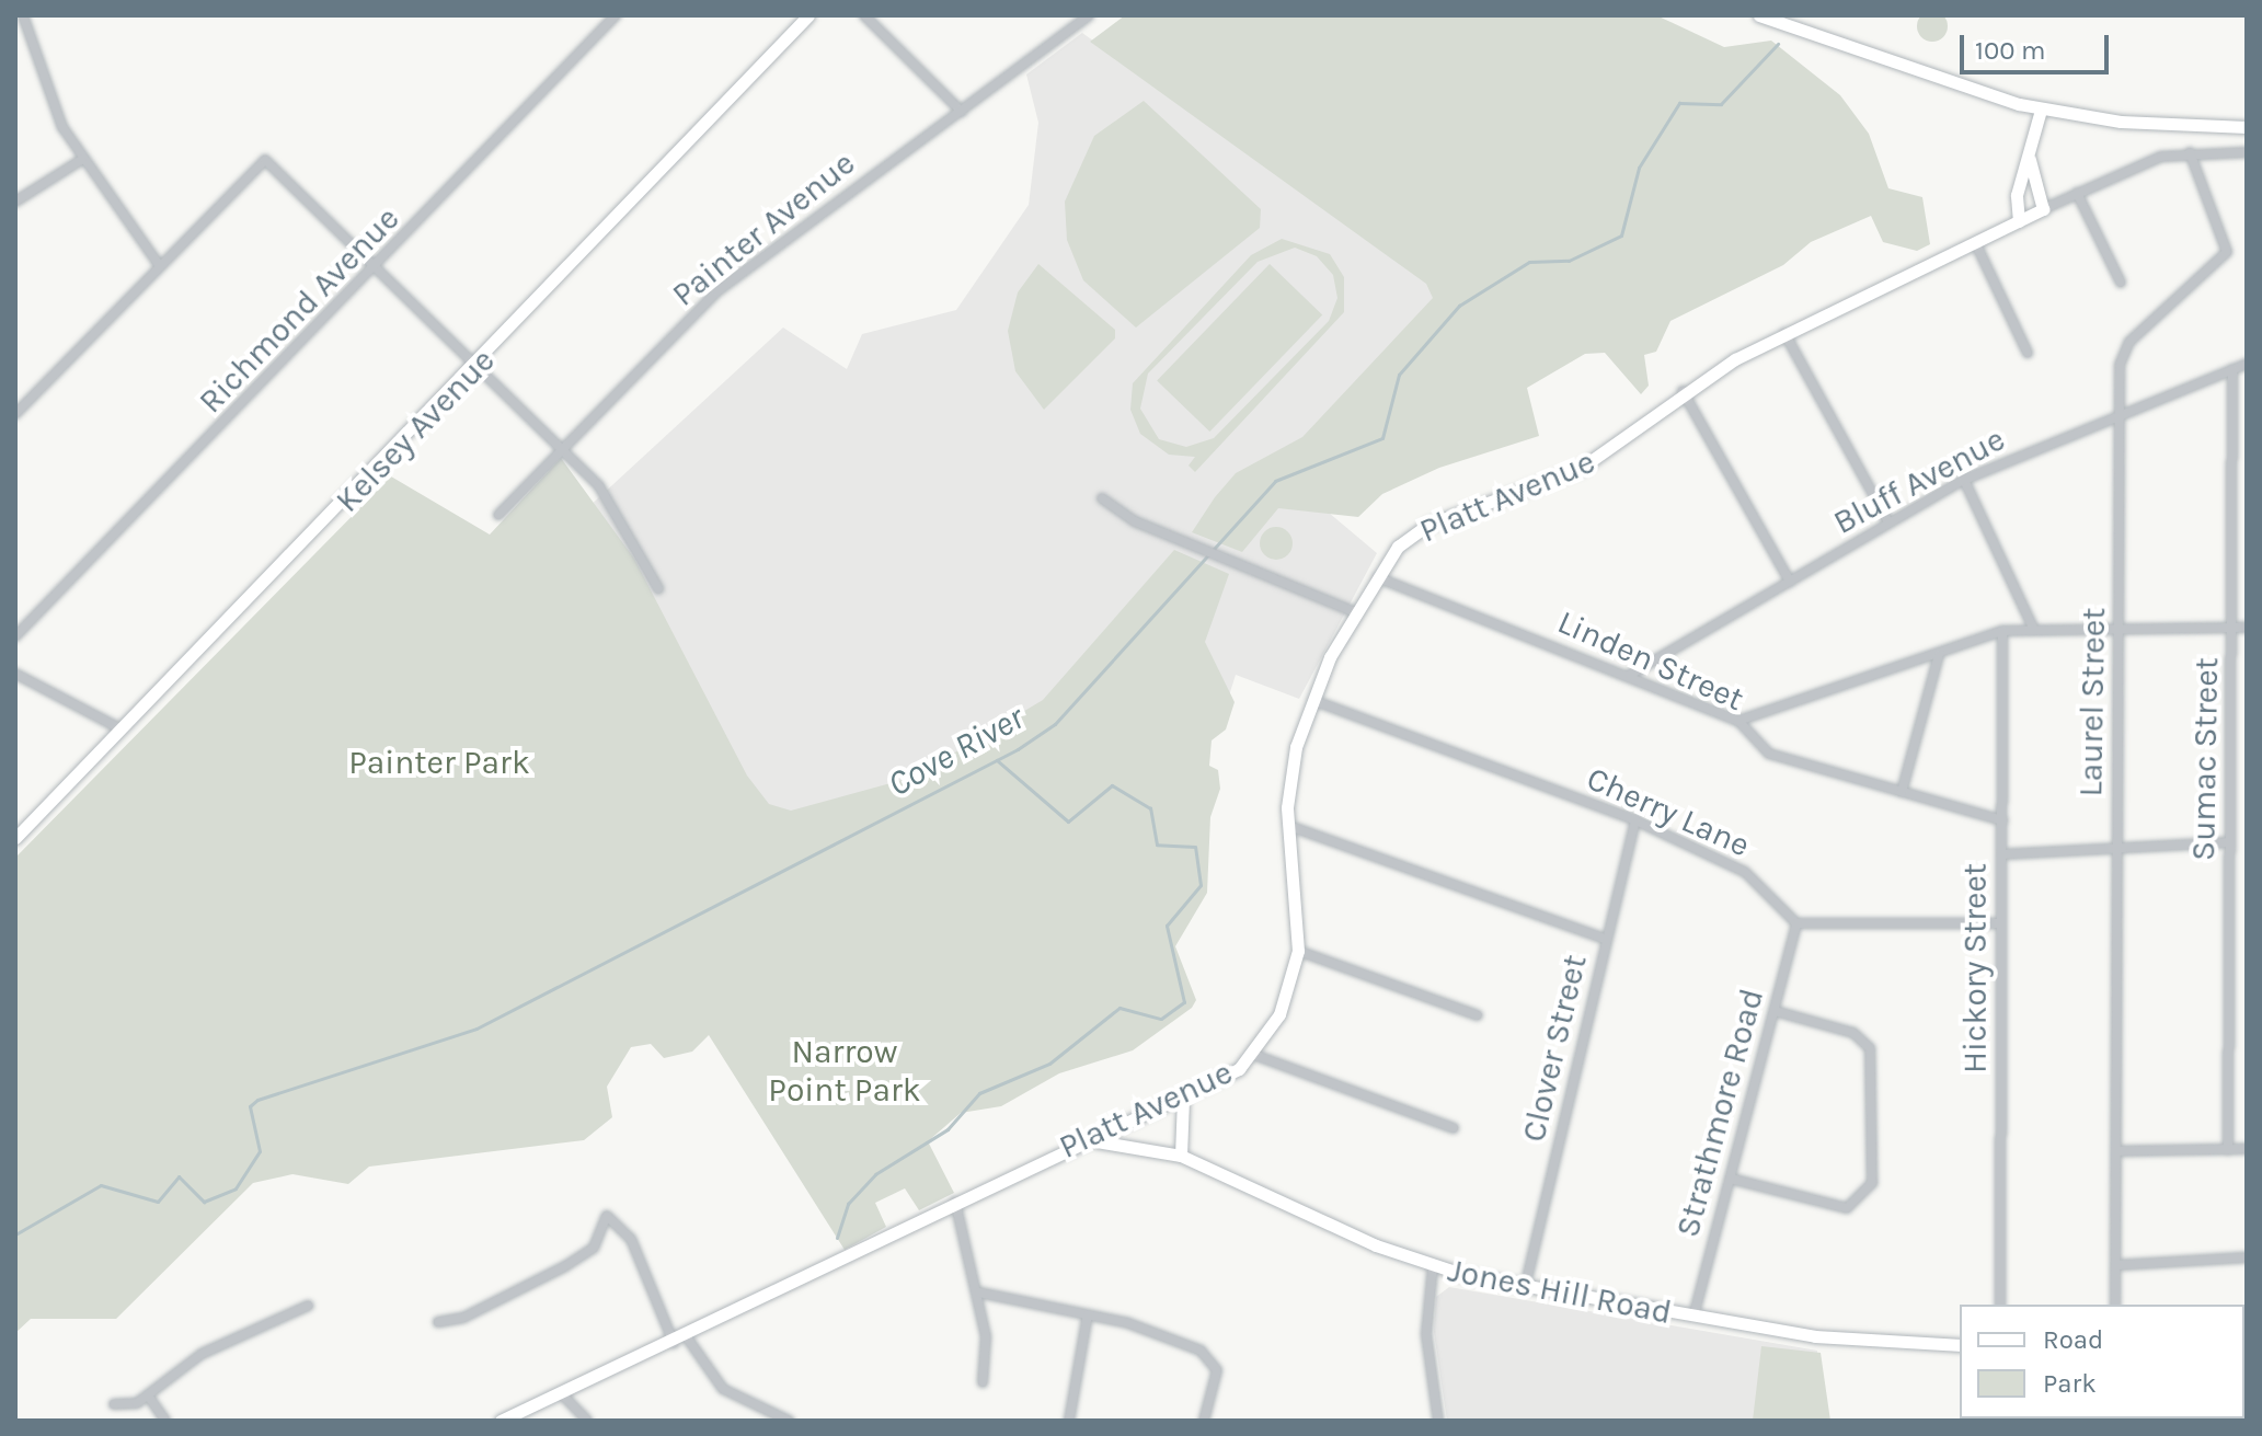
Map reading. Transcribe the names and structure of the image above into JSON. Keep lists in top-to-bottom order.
{
  "streets": {
    "main road": ["Kelsey Avenue", "Platt Avenue", "Jones Hill Road"],
    "street": [
      "Painter Avenue",
      "Richmond Avenue",
      "Bluff Avenue",
      "Linden Street",
      "Laurel Street",
      "Sumac Street",
      "Cherry Lane",
      "Hickory Street",
      "Clover Street",
      "Strathmore Road"
    ]
  },
  "crossings": [
    ["Bluff Avenue", "Linden Street"],
    ["Bluff Avenue", "Laurel Street"],
    ["Bluff Avenue", "Sumac Street"],
    ["Platt Avenue", "Linden Street"],
    ["Platt Avenue", "Laurel Street"],
    ["Platt Avenue", "Cherry Lane"],
    ["Platt Avenue", "Jones Hill Road"],
    ["Linden Street", "Hickory Street"],
    ["Cherry Lane", "Clover Street"],
    ["Cherry Lane", "Strathmore Road"],
    ["Clover Street", "Jones Hill Road"],
    ["Strathmore Road", "Jones Hill Road"]
  ],
  "water": ["Cove River"],
  "parks": ["Painter Park", "Narrow Point Park"],
  "legend": ["Road", "Park"],
  "scale_bar": "100 m"
}
